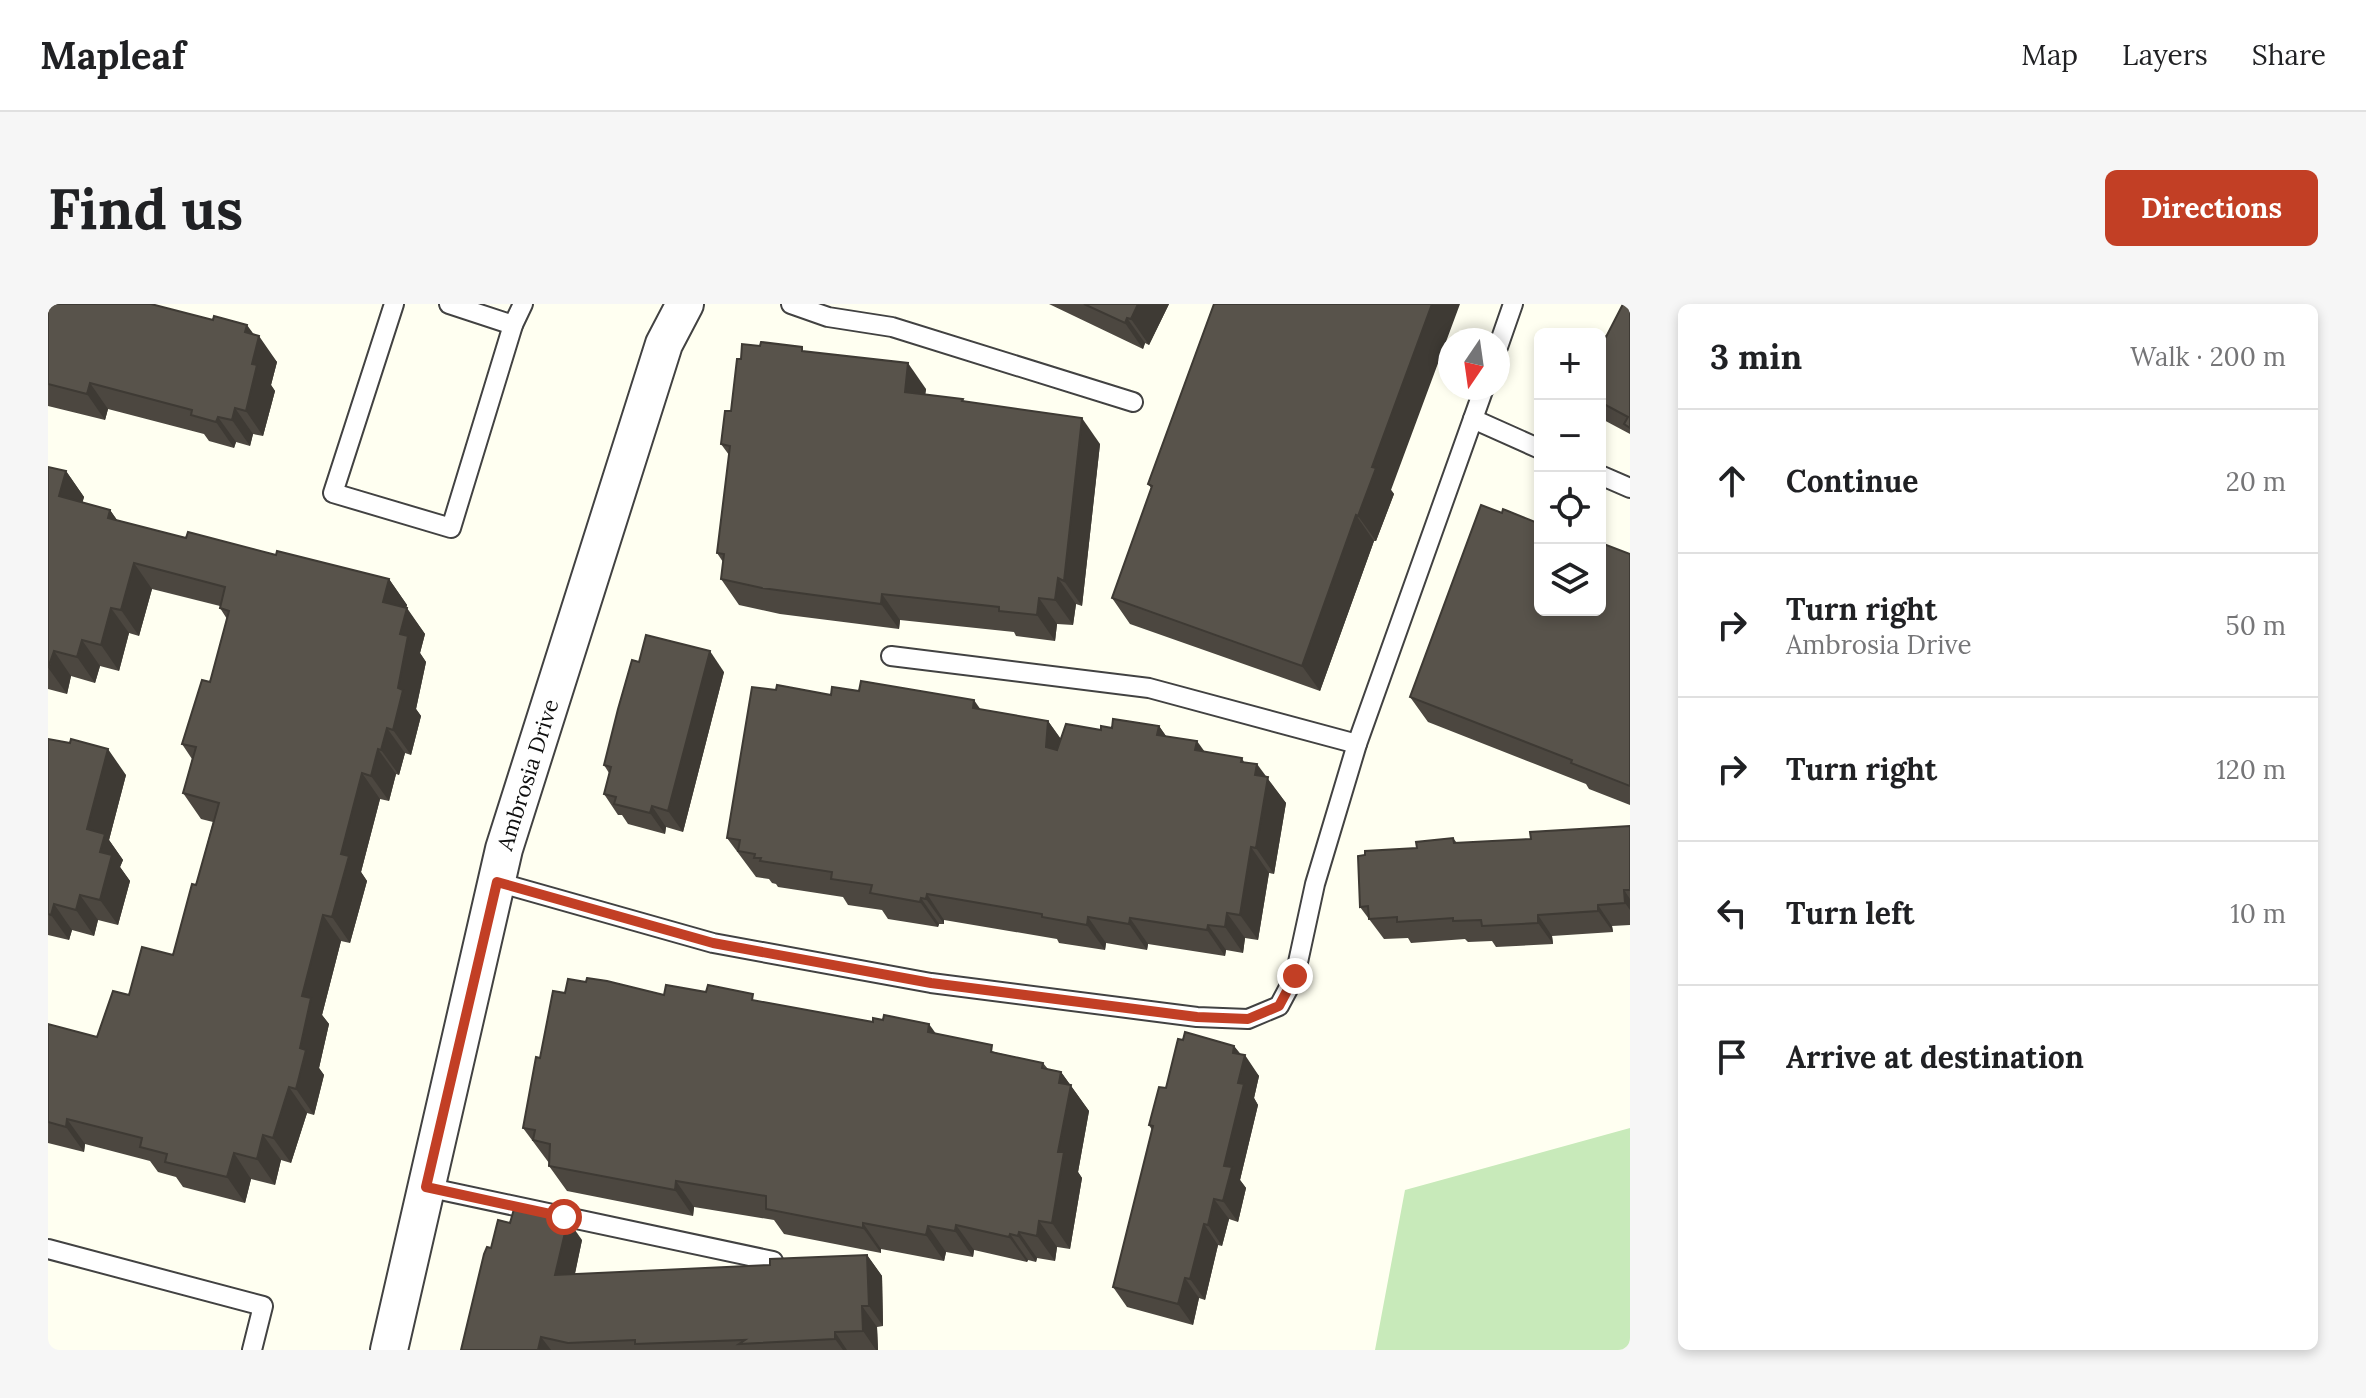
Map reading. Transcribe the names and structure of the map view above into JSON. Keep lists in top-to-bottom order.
{
  "streets": {
    "street": ["Ambrosia Drive"]
  },
  "north": "bottom",
  "page": {
    "header": "Mapleaf",
    "nav": ["Map", "Layers", "Share"],
    "buttons": "Directions",
    "title": "Find us",
    "heading": ["3 min", "Walk · 200 m"],
    "map_buttons": ["+", "−"],
    "list": [
      ["Continue", "20 m"],
      ["Turn right", "Ambrosia Drive", "50 m"],
      ["Turn right", "120 m"],
      ["Turn left", "10 m"],
      "Arrive at destination"
    ]
  }
}
